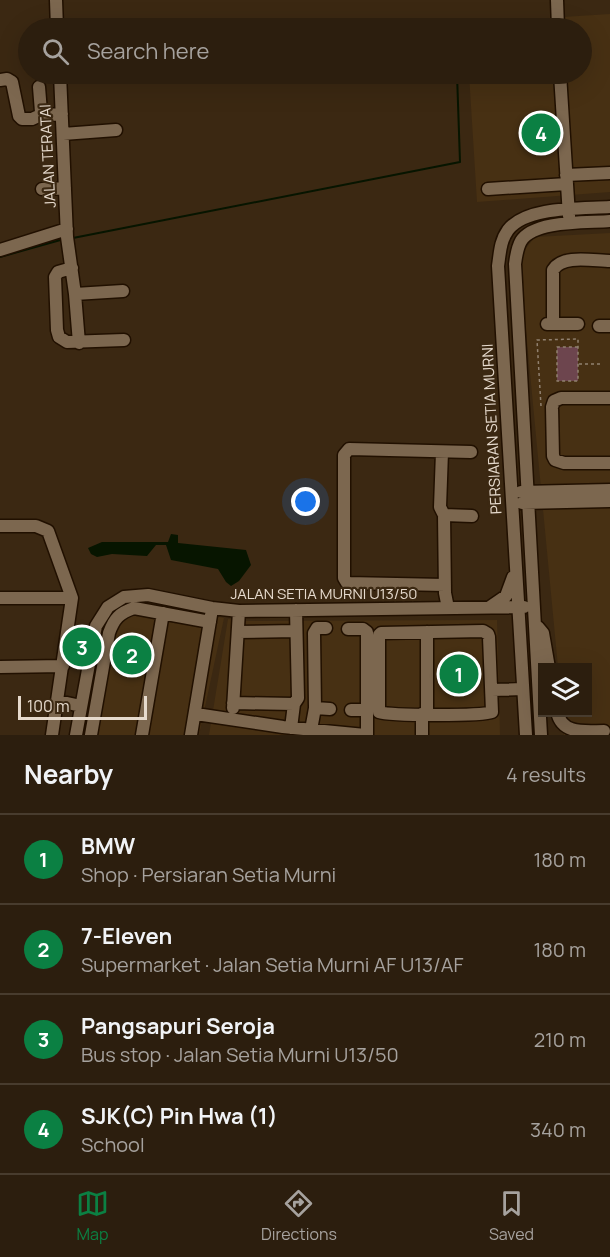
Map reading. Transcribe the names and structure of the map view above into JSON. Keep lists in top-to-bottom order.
{
  "streets": {
    "street": ["JALAN TERATAI", "PERSIARAN SETIA MURNI", "JALAN SETIA MURNI U13/50"]
  },
  "crossings": [
    ["PERSIARAN SETIA MURNI", "JALAN SETIA MURNI U13/50"]
  ],
  "scale_bar": "100 m",
  "page": {
    "search": "Search here",
    "pins": [
      "4",
      "3",
      "2",
      "1"
    ],
    "scale": "100 m",
    "heading": ["Nearby", "4 results"],
    "list": [
      {
        "mark": "1",
        "name": "BMW",
        "note": "Shop · Persiaran Setia Murni",
        "value": "180 m"
      },
      {
        "mark": "2",
        "name": "7-Eleven",
        "note": "Supermarket · Jalan Setia Murni AF U13/AF",
        "value": "180 m"
      },
      {
        "mark": "3",
        "name": "Pangsapuri Seroja",
        "note": "Bus stop · Jalan Setia Murni U13/50",
        "value": "210 m"
      },
      {
        "mark": "4",
        "name": "SJK(C) Pin Hwa (1)",
        "note": "School",
        "value": "340 m"
      }
    ],
    "nav": ["Map", "Directions", "Saved"]
  }
}
